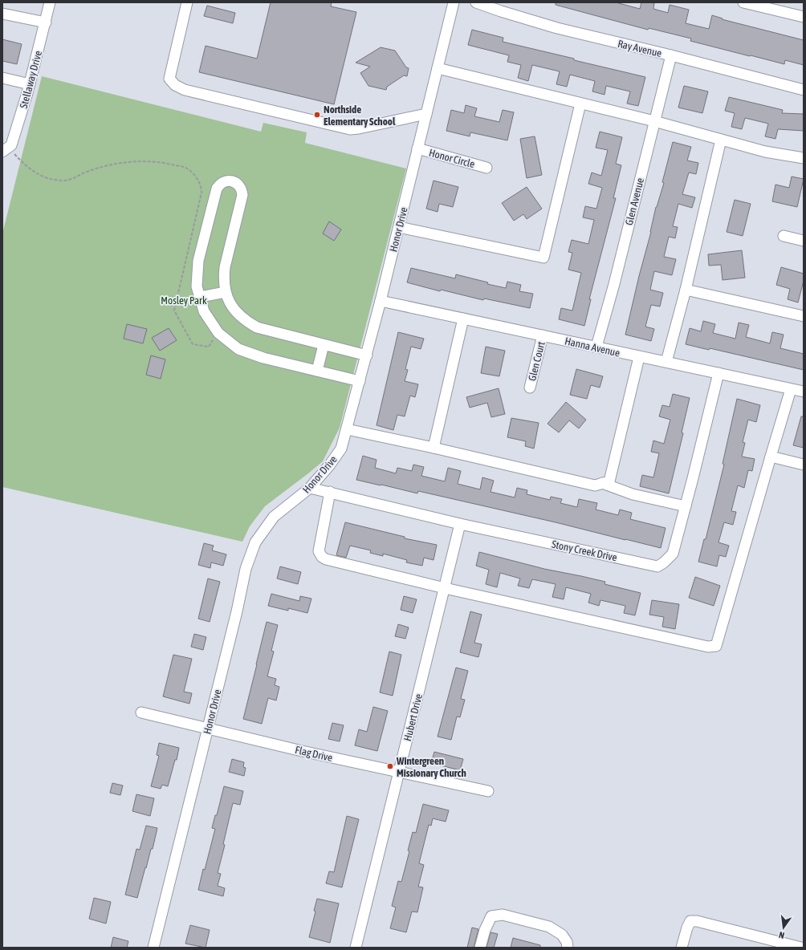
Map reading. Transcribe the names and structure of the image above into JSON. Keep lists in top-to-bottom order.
{
  "streets": {
    "street": [
      "Ray Avenue",
      "Stellaway Drive",
      "Honor Circle",
      "Glen Avenue",
      "Honor Drive",
      "Hanna Avenue",
      "Glen Court",
      "Stony Creek Drive",
      "Hubert Drive",
      "Flag Drive"
    ]
  },
  "crossings": [
    ["Ray Avenue", "Glen Avenue"],
    ["Honor Circle", "Honor Drive"],
    ["Glen Avenue", "Hanna Avenue"],
    ["Honor Drive", "Hanna Avenue"],
    ["Honor Drive", "Stony Creek Drive"],
    ["Honor Drive", "Flag Drive"],
    ["Hanna Avenue", "Glen Court"],
    ["Hanna Avenue", "Stony Creek Drive"],
    ["Stony Creek Drive", "Hubert Drive"],
    ["Hubert Drive", "Flag Drive"]
  ],
  "parks": ["Mosley Park"],
  "places": ["Northside Elementary School", "Wintergreen Missionary Church"],
  "north": "bottom"
}
